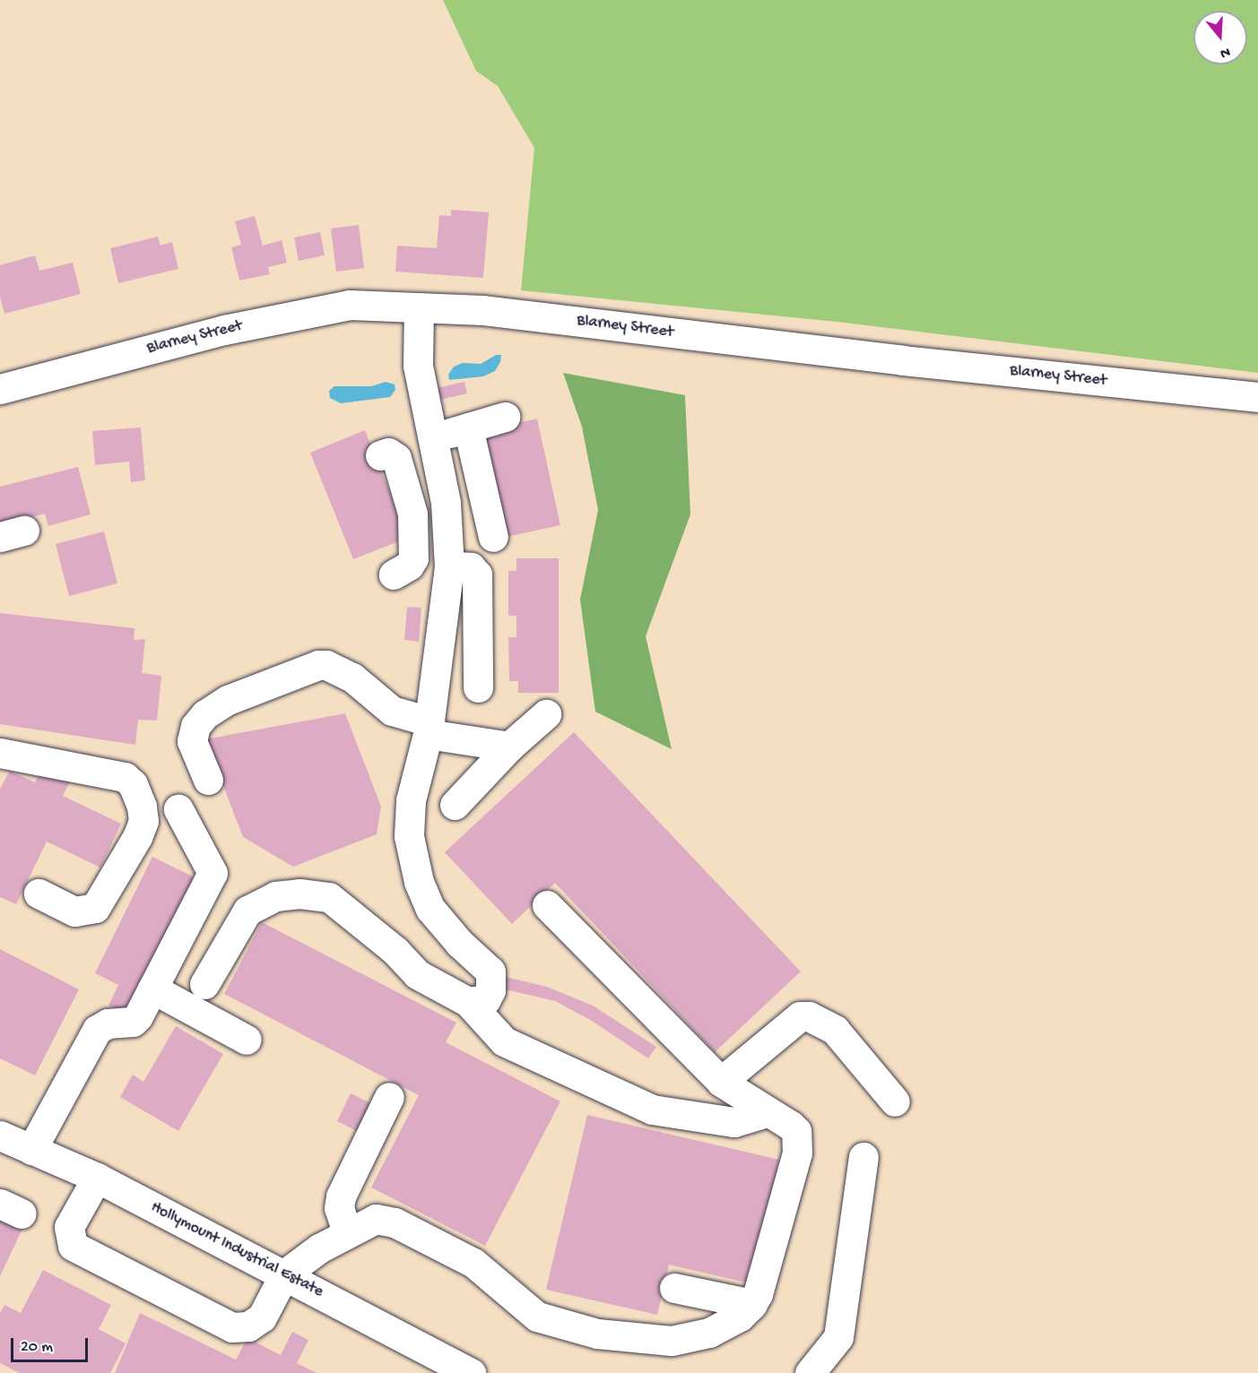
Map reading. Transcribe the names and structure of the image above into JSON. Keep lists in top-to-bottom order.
{
  "streets": {
    "street": ["Blarney Street", "Hollymount Industrial Estate"]
  },
  "scale_bar": "20 m",
  "north": "bottom"
}
